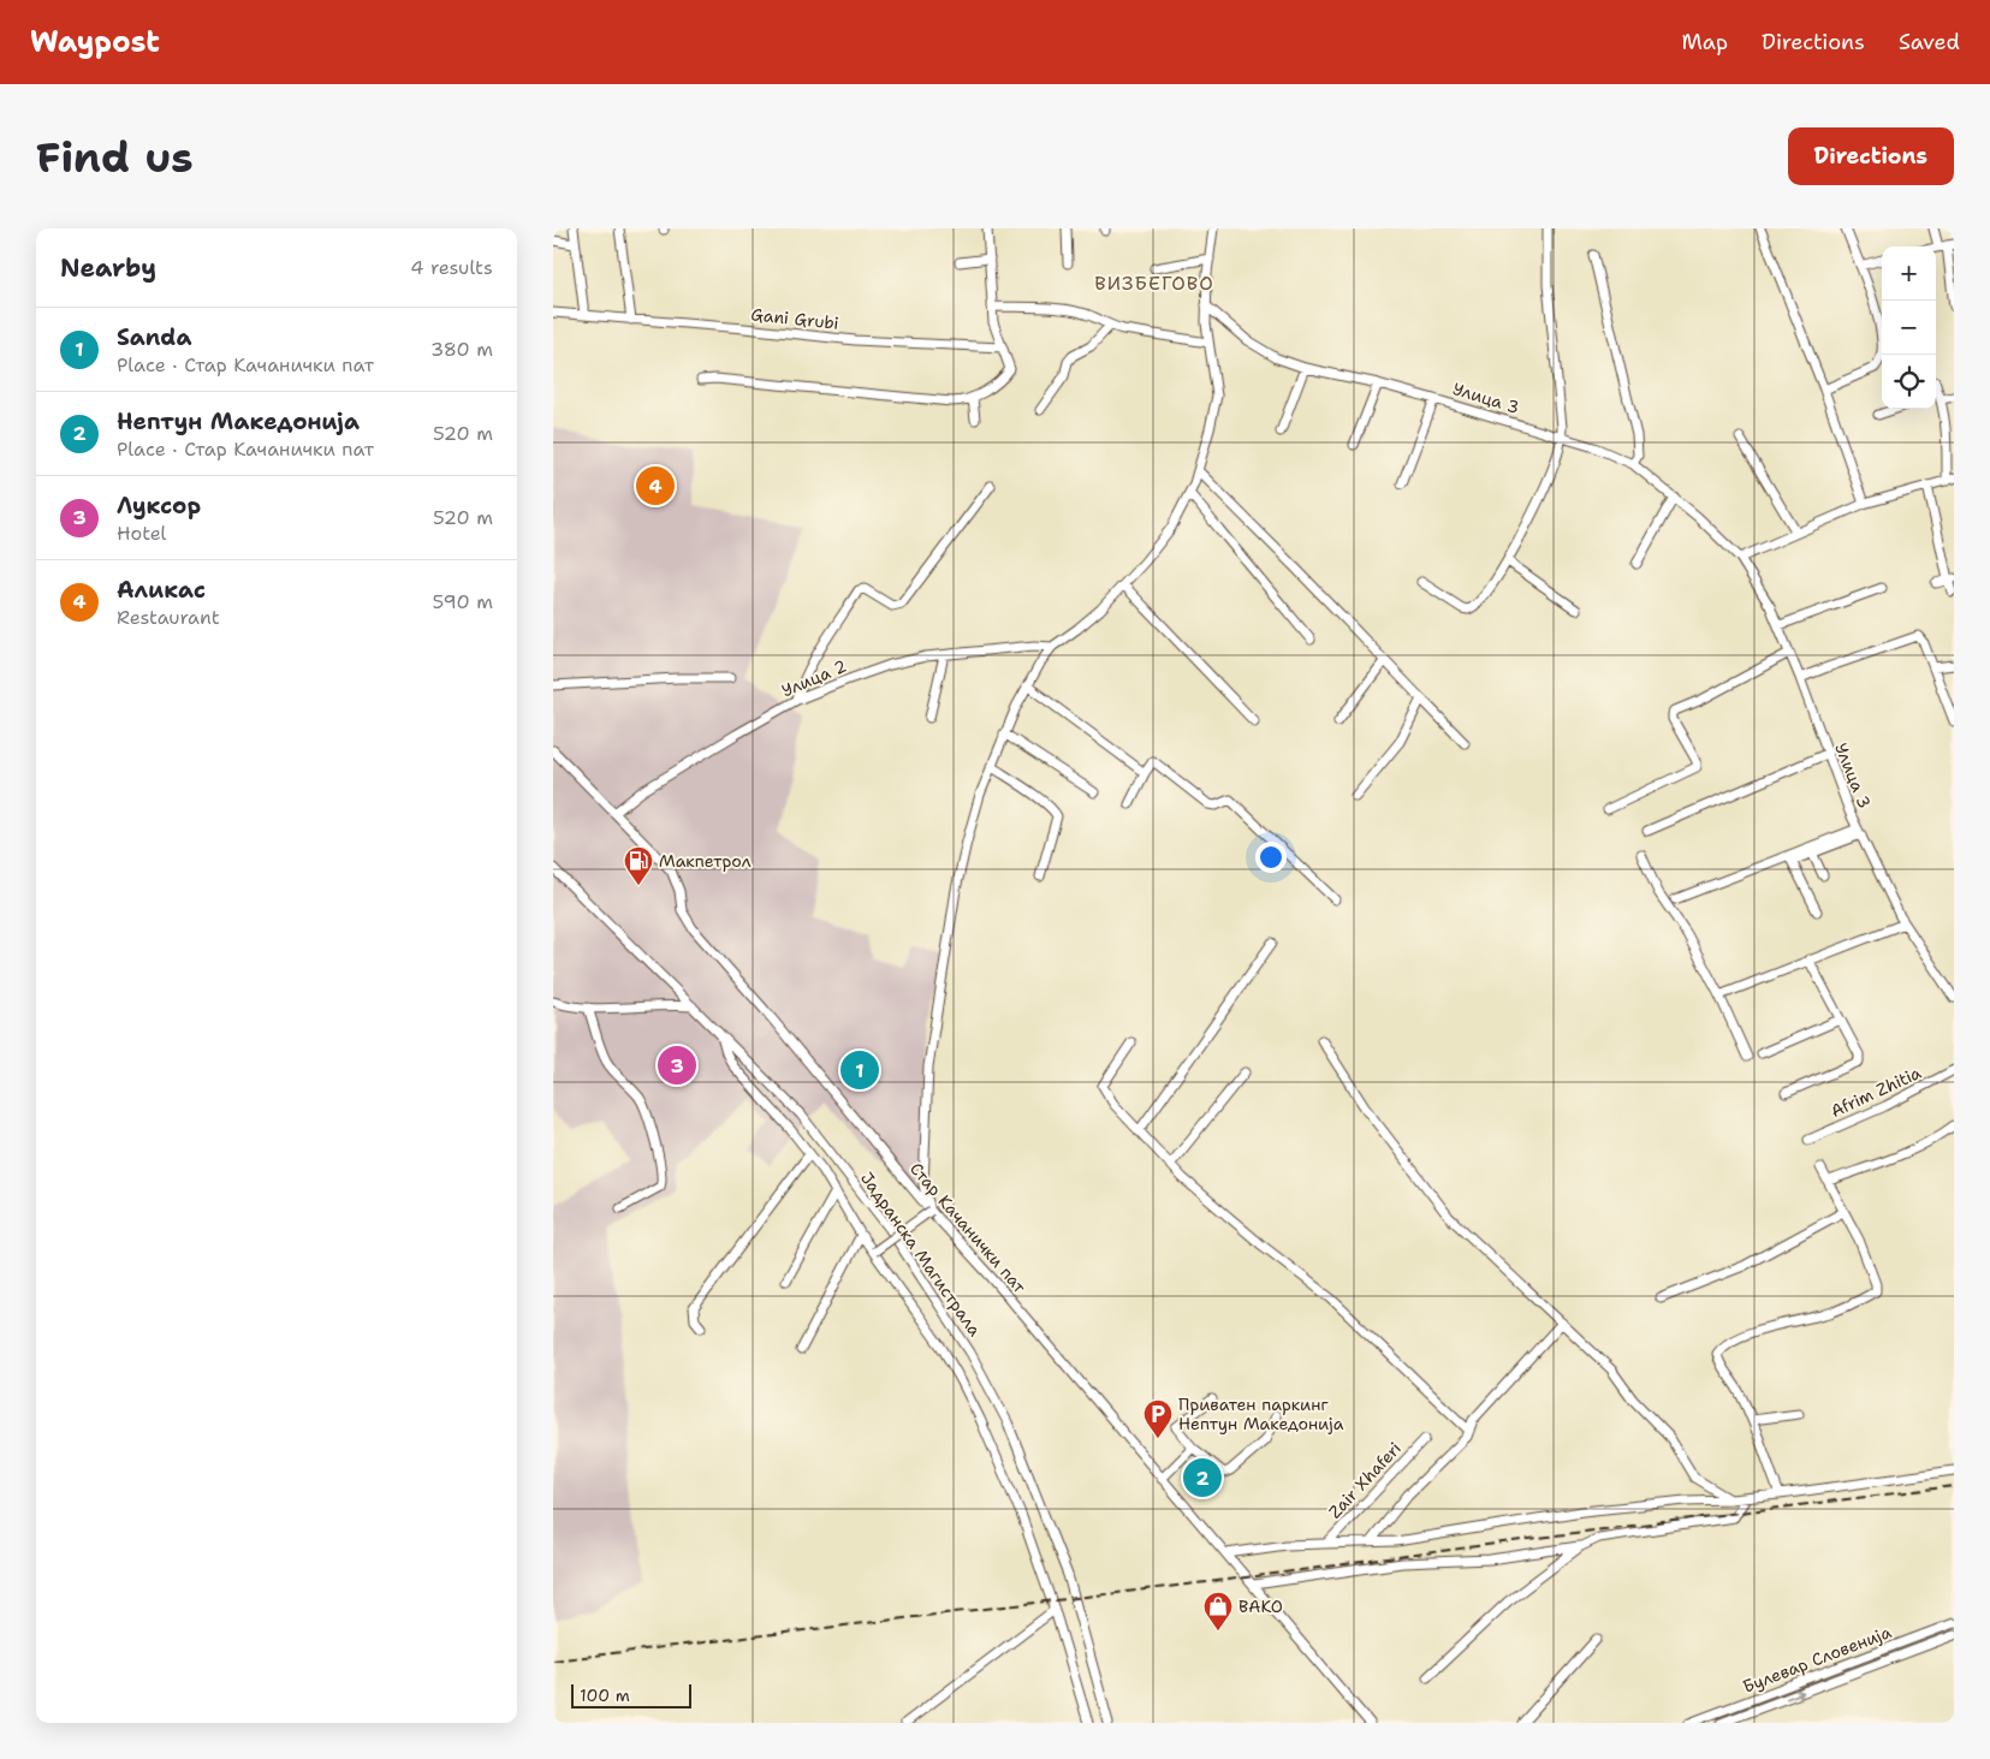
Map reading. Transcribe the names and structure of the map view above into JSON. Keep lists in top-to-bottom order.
{
  "streets": {
    "street": [
      "Gani Grubi",
      "Улица 3",
      "Улица 2",
      "Afrim Zhitia",
      "Стар Качанички пат",
      "Јадранска Магистрала",
      "Zair Xhaferi",
      "Булевар Словенија"
    ]
  },
  "crossings": [
    ["Улица 2", "Стар Качанички пат"]
  ],
  "districts": ["ВИЗБЕГОВО"],
  "places": {
    "fuel station": ["Макпетрол"],
    "parking": ["Приватен паркинг Нептун Македонија"],
    "shop": ["BAKO"]
  },
  "scale_bar": "100 m",
  "page": {
    "header": "Waypost",
    "nav": ["Map", "Directions", "Saved"],
    "buttons": "Directions",
    "title": "Find us",
    "heading": ["Nearby", "4 results"],
    "map_buttons": ["+", "−"],
    "list": [
      {
        "mark": "1",
        "name": "Sanda",
        "note": "Place · Стар Качанички пат",
        "value": "380 m"
      },
      {
        "mark": "2",
        "name": "Нептун Македонија",
        "note": "Place · Стар Качанички пат",
        "value": "520 m"
      },
      {
        "mark": "3",
        "name": "Луксор",
        "note": "Hotel",
        "value": "520 m"
      },
      {
        "mark": "4",
        "name": "Аликас",
        "note": "Restaurant",
        "value": "590 m"
      }
    ],
    "pins": [
      "4",
      "3",
      "1",
      "2"
    ],
    "scale": "100 m"
  }
}
